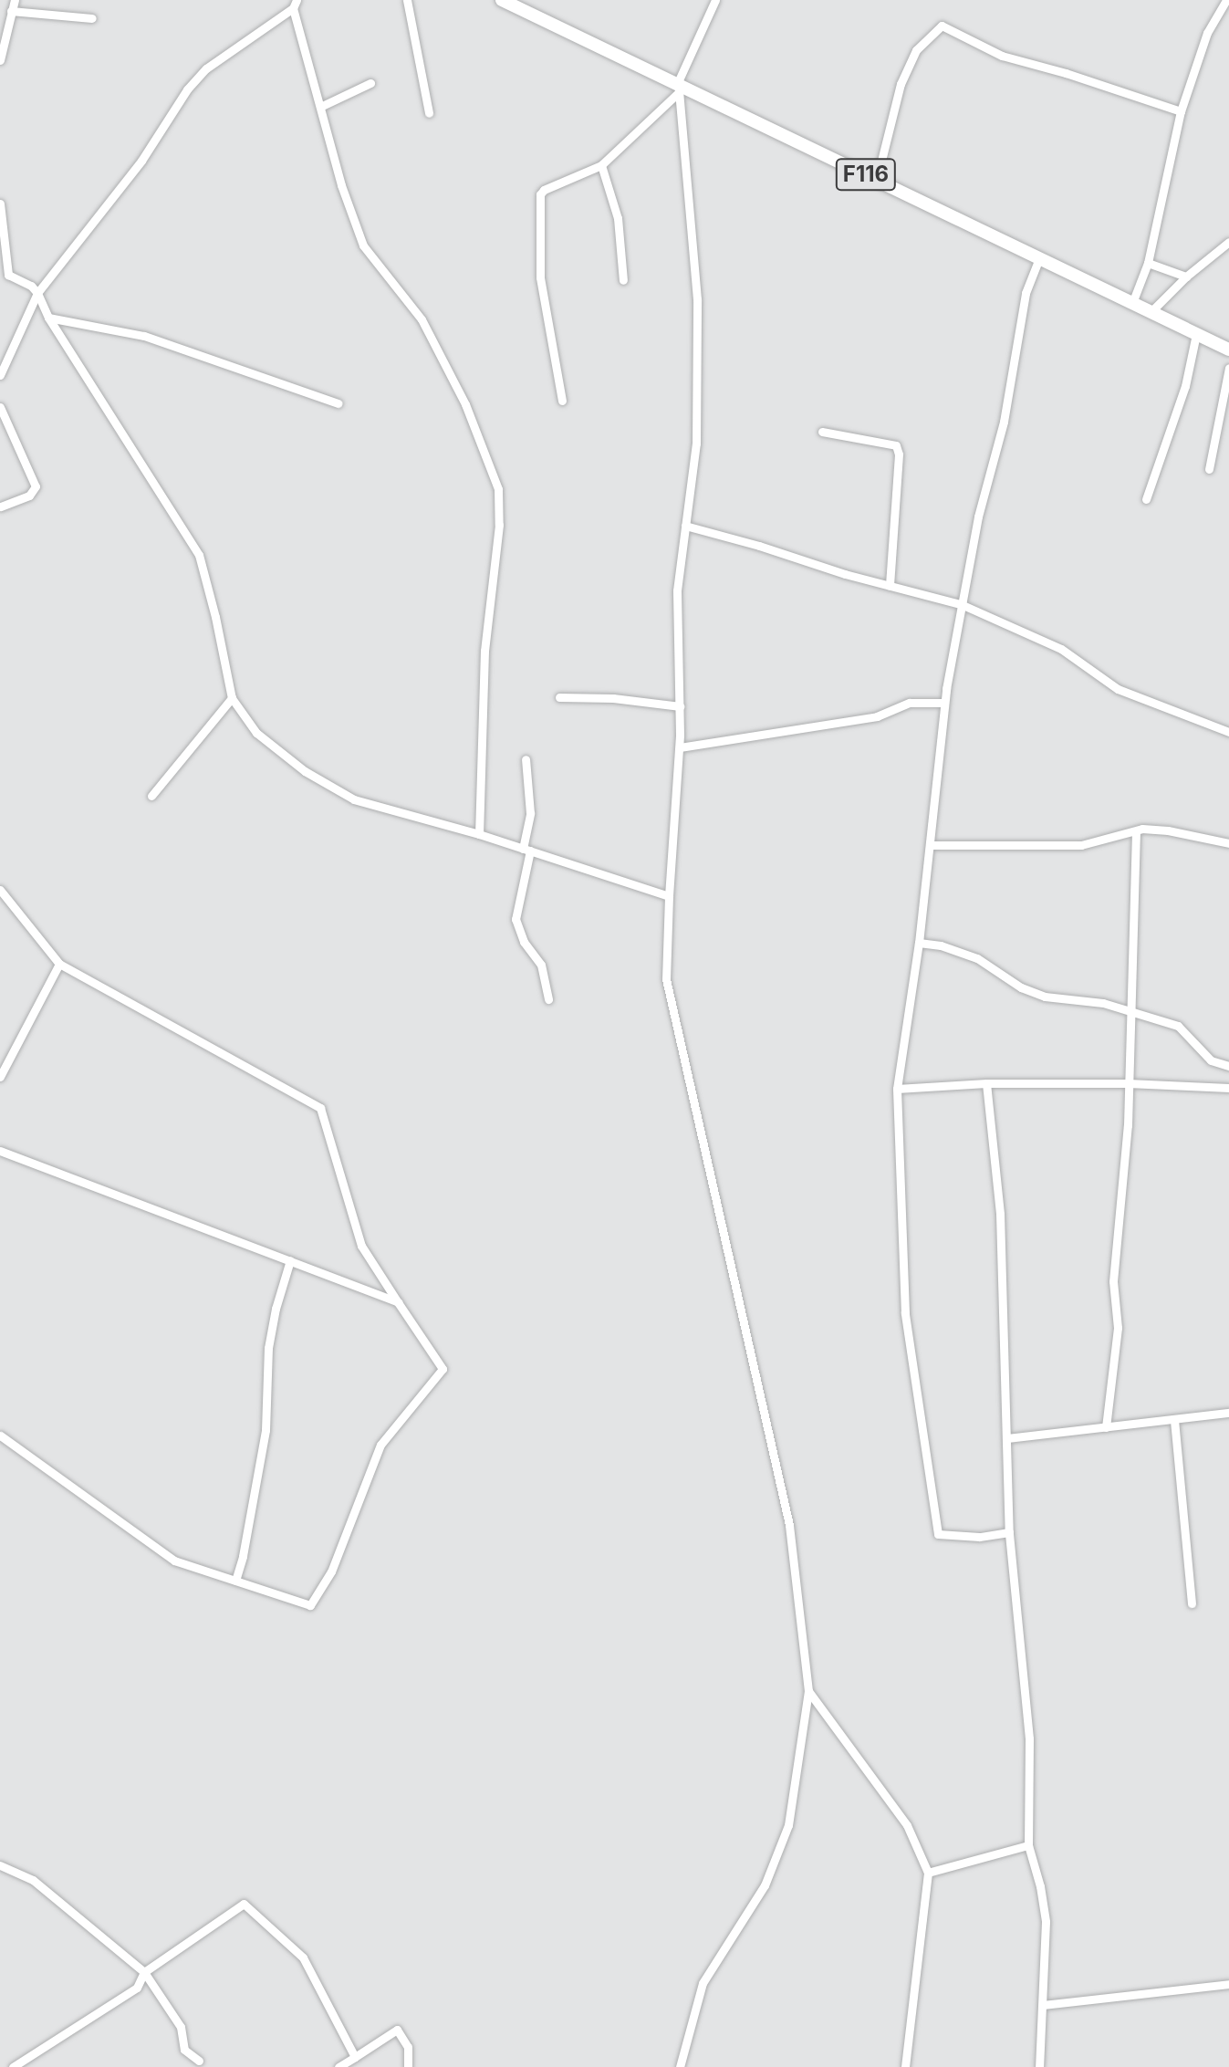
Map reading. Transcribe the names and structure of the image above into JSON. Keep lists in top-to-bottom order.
{
  "streets": {
    "main road": ["F116"]
  }
}
